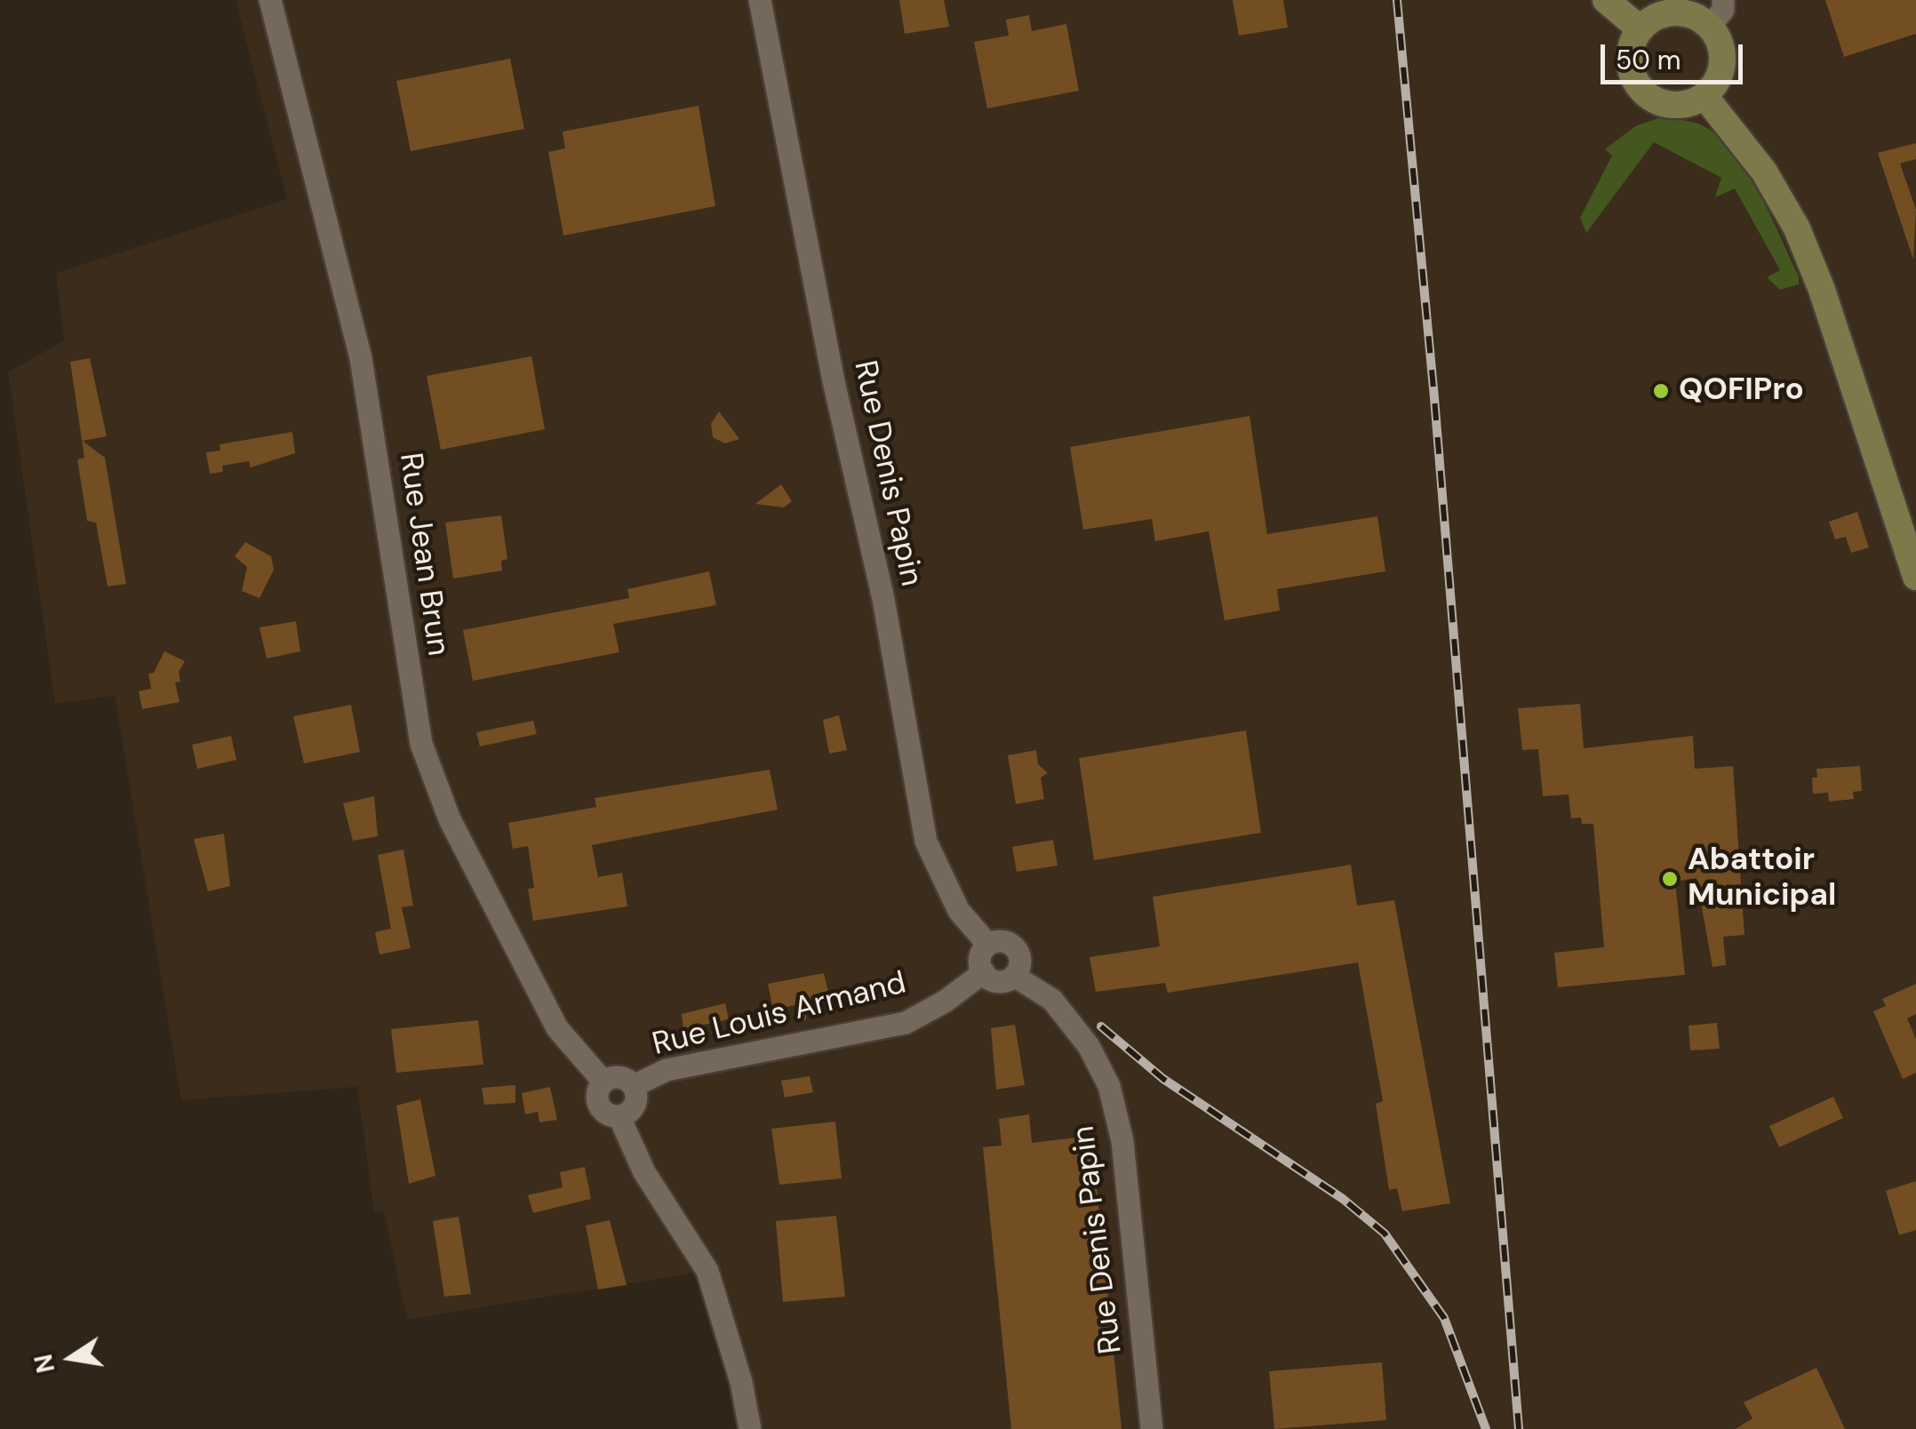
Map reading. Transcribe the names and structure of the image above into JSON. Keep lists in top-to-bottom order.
{
  "streets": {
    "street": ["Rue Denis Papin", "Rue Jean Brun", "Rue Louis Armand"]
  },
  "crossings": [
    ["Rue Denis Papin", "Rue Louis Armand"],
    ["Rue Jean Brun", "Rue Louis Armand"]
  ],
  "places": ["QOFIPro", "Abattoir Municipal"],
  "scale_bar": "50 m",
  "north": "left"
}
